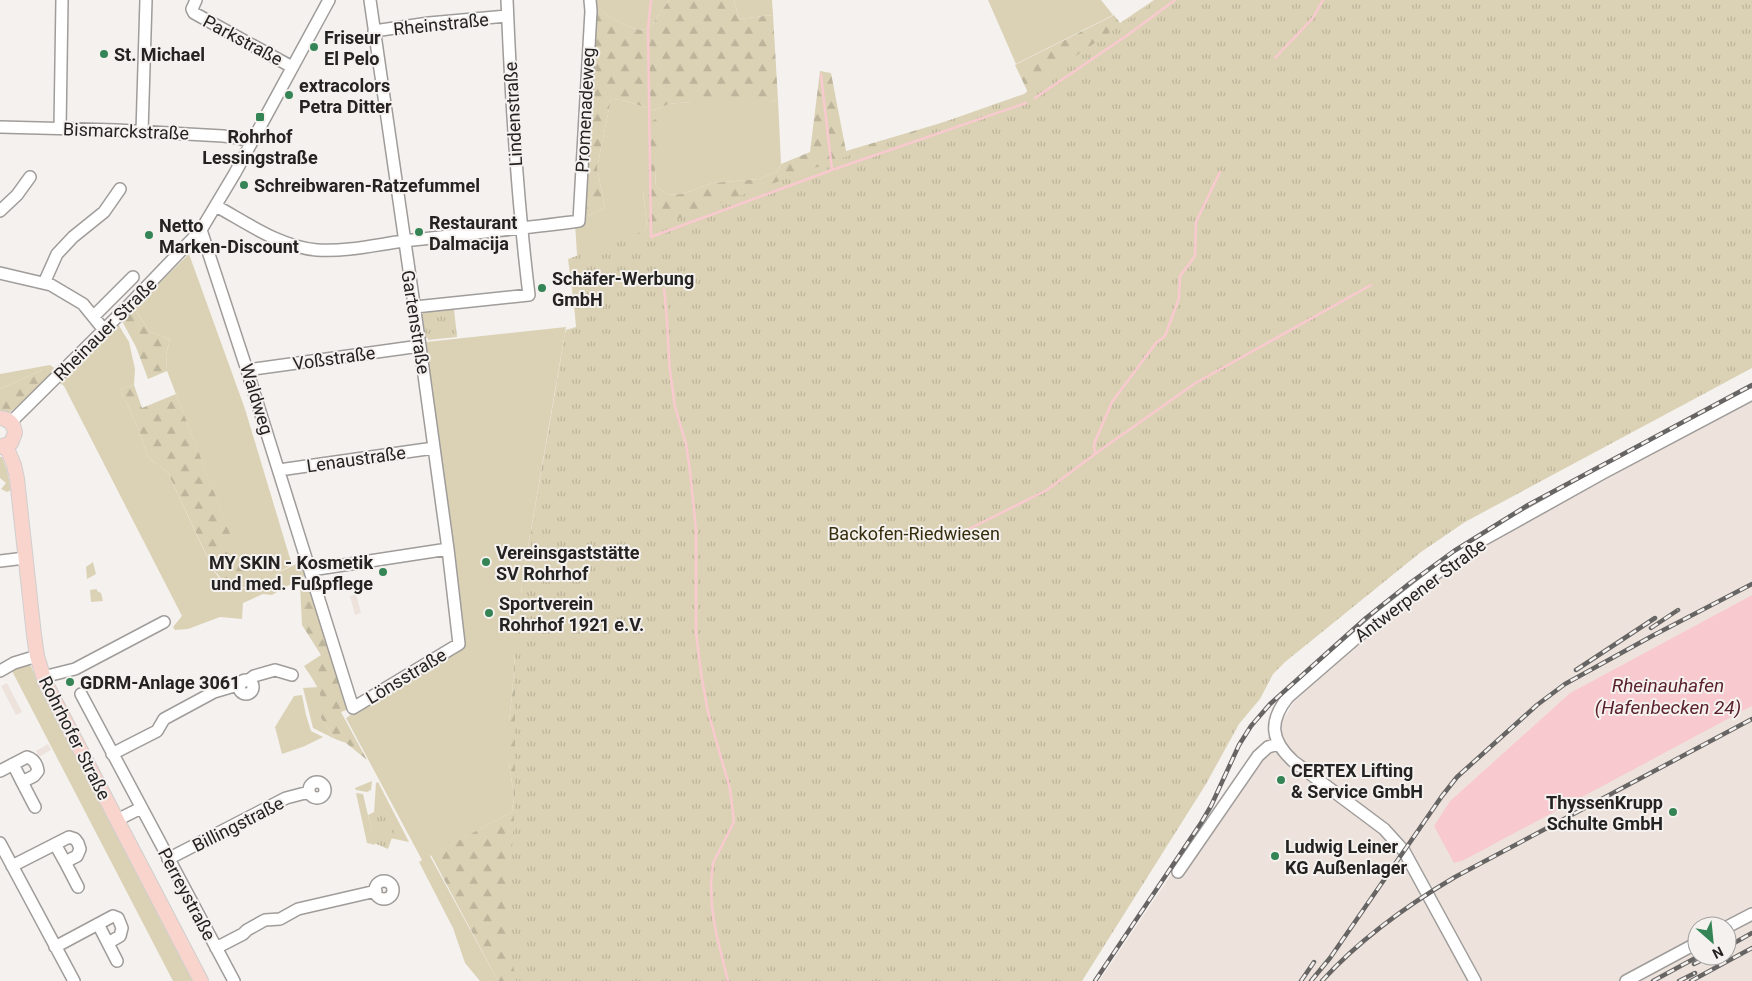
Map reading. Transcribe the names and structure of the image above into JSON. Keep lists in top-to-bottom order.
{
  "streets": {
    "main road": ["Rohrhofer Straße"],
    "street": [
      "Rheinstraße",
      "Parkstraße",
      "Promenadeweg",
      "Lindenstraße",
      "Bismarckstraße",
      "Gartenstraße",
      "Rheinauer Straße",
      "Voßstraße",
      "Waldweg",
      "Lenaustraße",
      "Antwerpener Straße",
      "Lönsstraße",
      "Billingstraße",
      "Perreystraße"
    ]
  },
  "crossings": [
    ["Rheinstraße", "Lindenstraße"],
    ["Rheinstraße", "Gartenstraße"],
    ["Parkstraße", "Rheinauer Straße"],
    ["Promenadeweg", "Lindenstraße"],
    ["Lindenstraße", "Gartenstraße"],
    ["Bismarckstraße", "Rheinauer Straße"],
    ["Gartenstraße", "Voßstraße"],
    ["Gartenstraße", "Lenaustraße"],
    ["Gartenstraße", "Lönsstraße"],
    ["Rheinauer Straße", "Waldweg"],
    ["Voßstraße", "Waldweg"],
    ["Waldweg", "Lenaustraße"],
    ["Waldweg", "Lönsstraße"],
    ["Billingstraße", "Perreystraße"]
  ],
  "water": ["Rheinauhafen (Hafenbecken 24)"],
  "parks": ["Backofen-Riedwiesen"],
  "places": {
    "other": [
      "Friseur El Pelo",
      "St. Michael",
      "extracolors Petra Ditter",
      "Schreibwaren-Ratzefummel",
      "Restaurant Dalmacija",
      "Netto Marken-Discount",
      "Schäfer-Werbung GmbH",
      "Vereinsgaststätte SV Rohrhof",
      "MY SKIN - Kosmetik und med. Fußpflege",
      "Sportverein Rohrhof 1921 e.V.",
      "GDRM-Anlage 3061",
      "CERTEX Lifting & Service GmbH",
      "ThyssenKrupp Schulte GmbH",
      "Ludwig Leiner KG Außenlager"
    ],
    "transit": ["Rohrhof Lessingstraße"]
  },
  "north": "bottom right"
}
